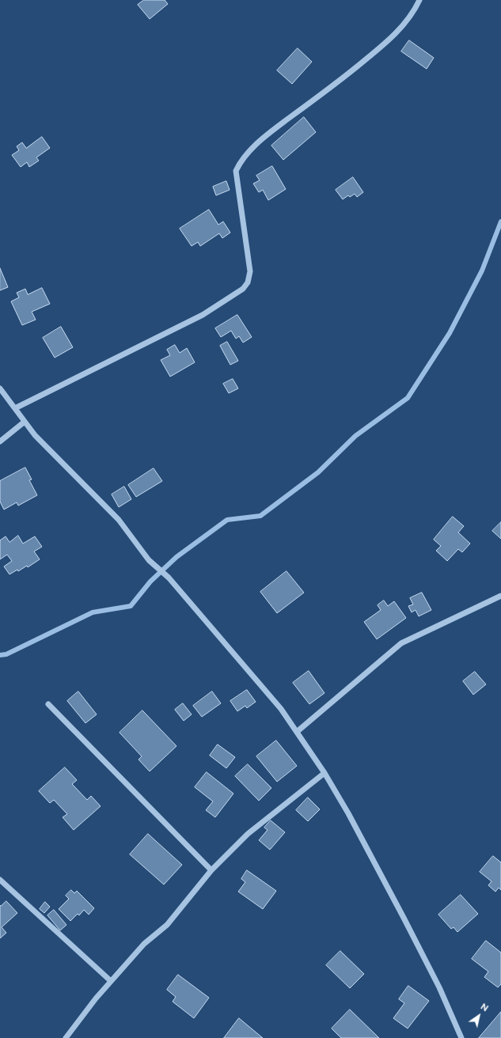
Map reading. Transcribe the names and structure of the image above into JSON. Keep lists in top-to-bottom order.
{
  "north": "top right"
}
